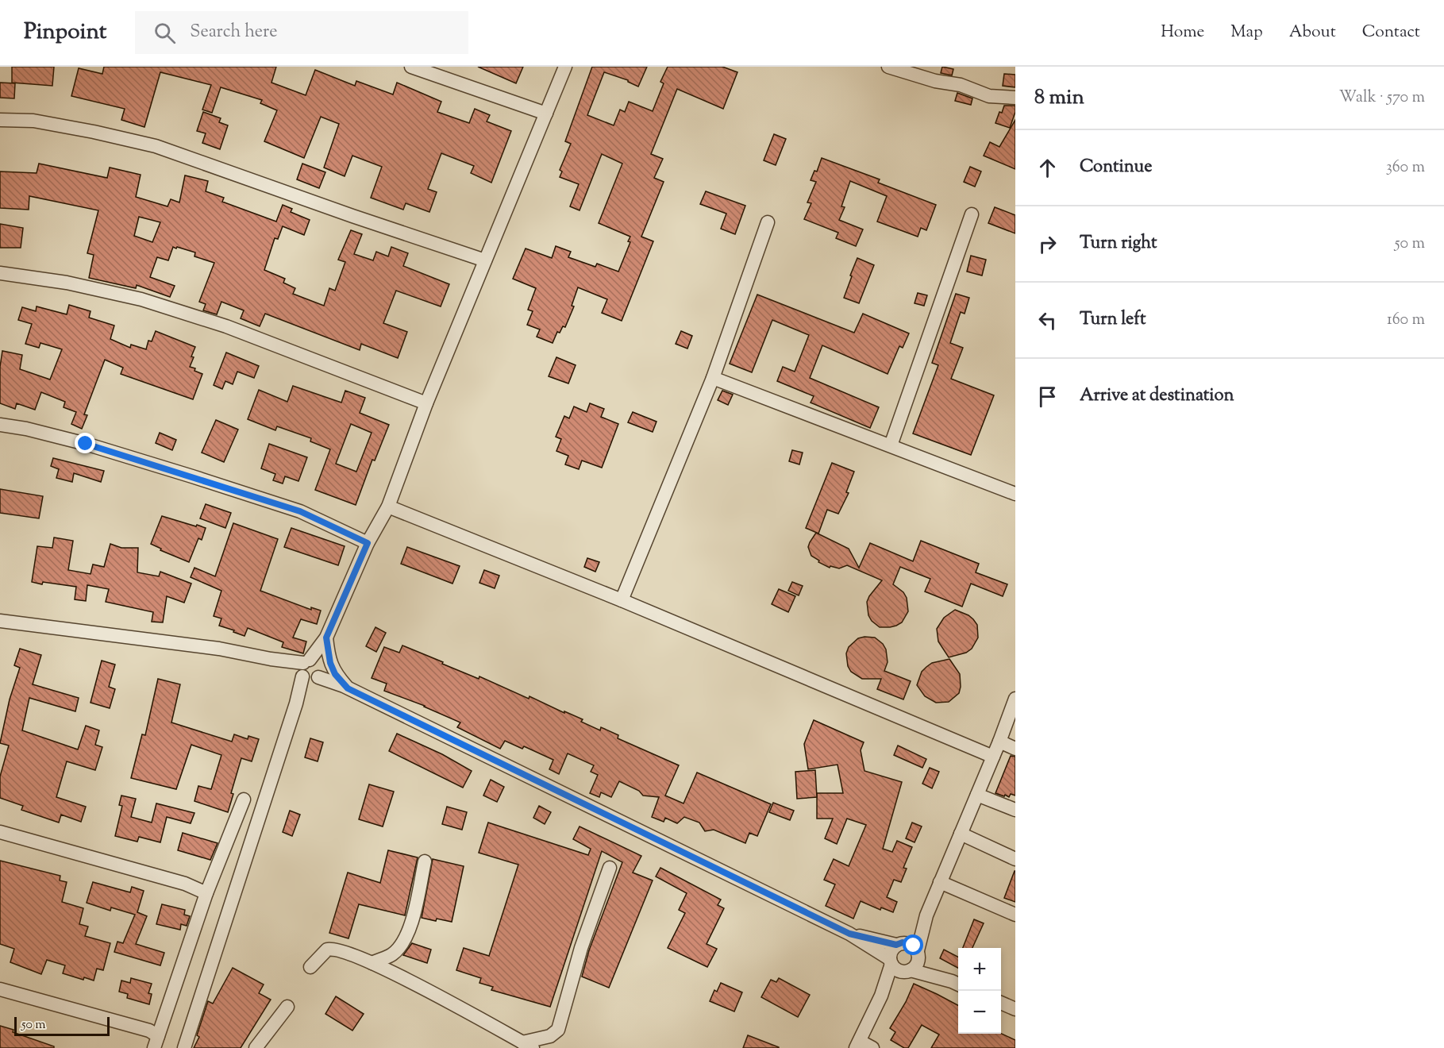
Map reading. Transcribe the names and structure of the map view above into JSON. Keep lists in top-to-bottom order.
{
  "scale_bar": "50 m",
  "page": {
    "header": "Pinpoint",
    "search": "Search here",
    "nav": [
      "Home",
      "Map",
      "About",
      "Contact"
    ],
    "heading": ["8 min", "Walk · 570 m"],
    "list": [
      ["Continue", "360 m"],
      ["Turn right", "50 m"],
      ["Turn left", "160 m"],
      "Arrive at destination"
    ],
    "map_buttons": ["+", "−"],
    "scale": "50 m"
  }
}
